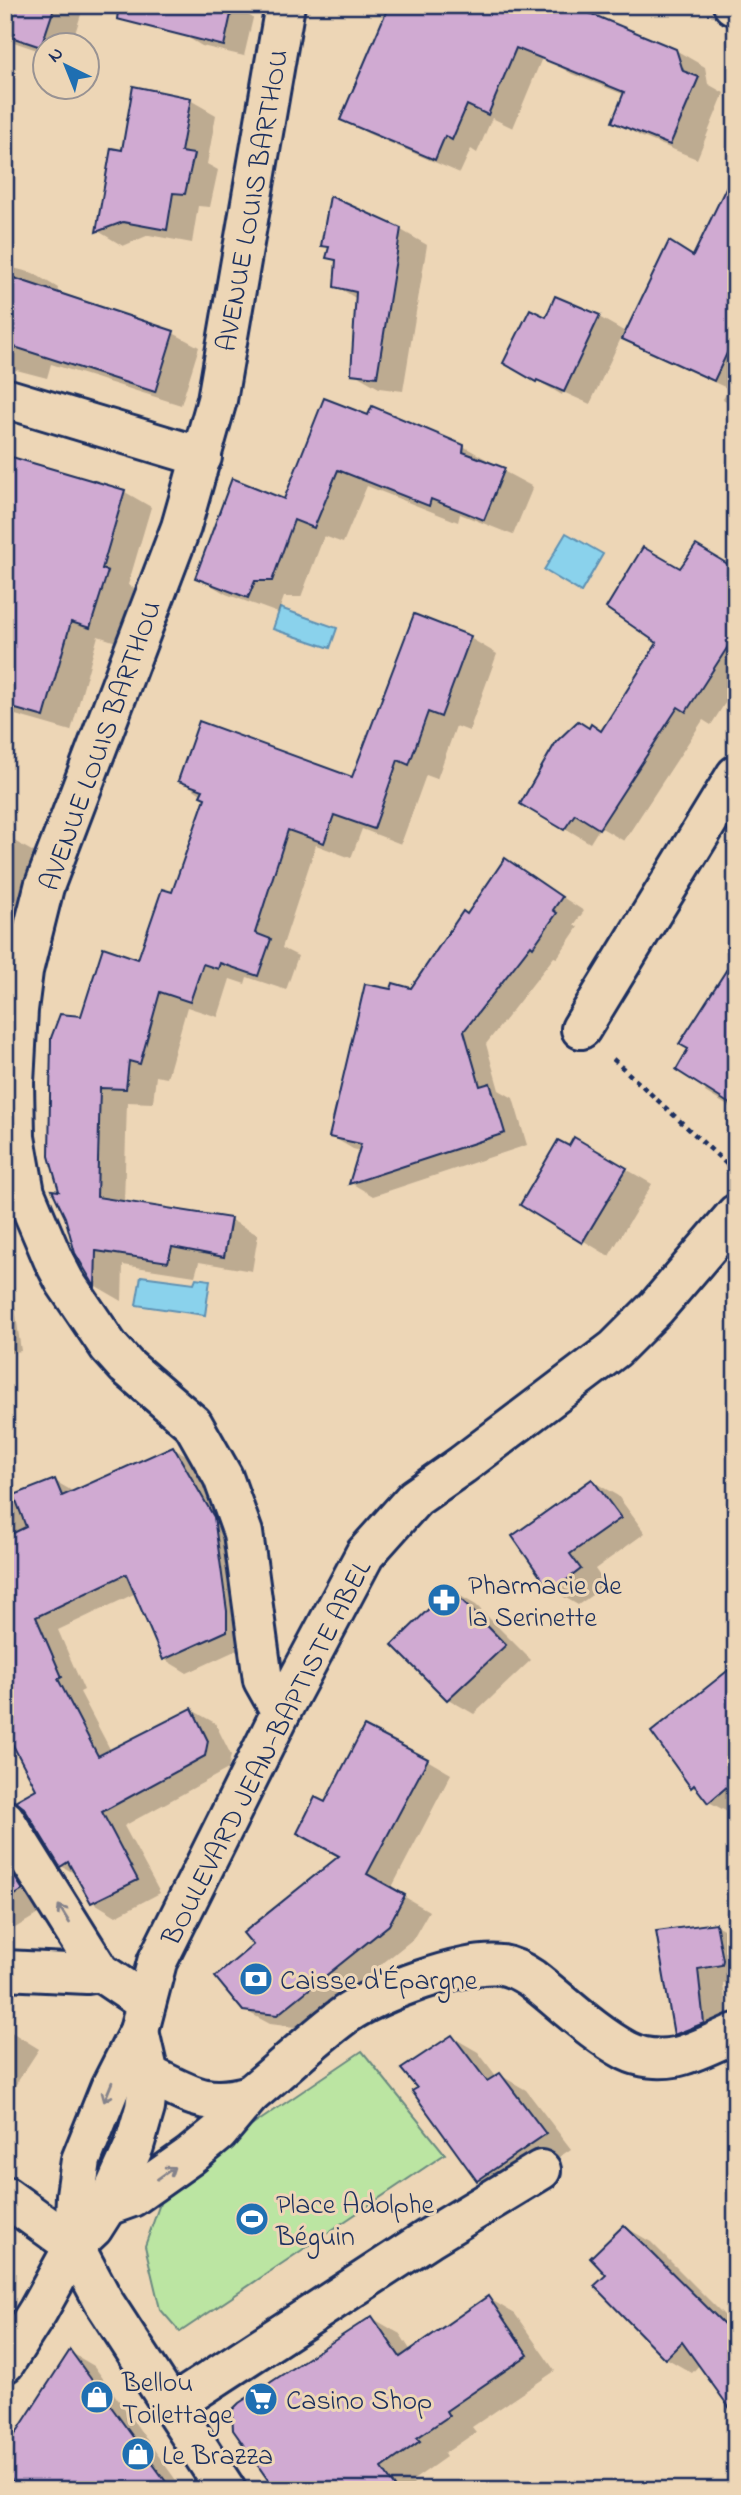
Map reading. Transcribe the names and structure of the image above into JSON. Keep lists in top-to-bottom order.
{
  "streets": {
    "street": ["AVENUE LOUIS BARTHOU", "BOULEVARD JEAN-BAPTISTE ABEL"]
  },
  "crossings": [
    ["AVENUE LOUIS BARTHOU", "BOULEVARD JEAN-BAPTISTE ABEL"]
  ],
  "places": {
    "pharmacy": ["Pharmacie de la Serinette"],
    "bank": ["Caisse d'Épargne"],
    "sports": ["Place Adolphe Béguin"],
    "shop": ["Bellou Toilettage", "Le Brazza"],
    "supermarket": ["Casino Shop"]
  },
  "north": "top left"
}
